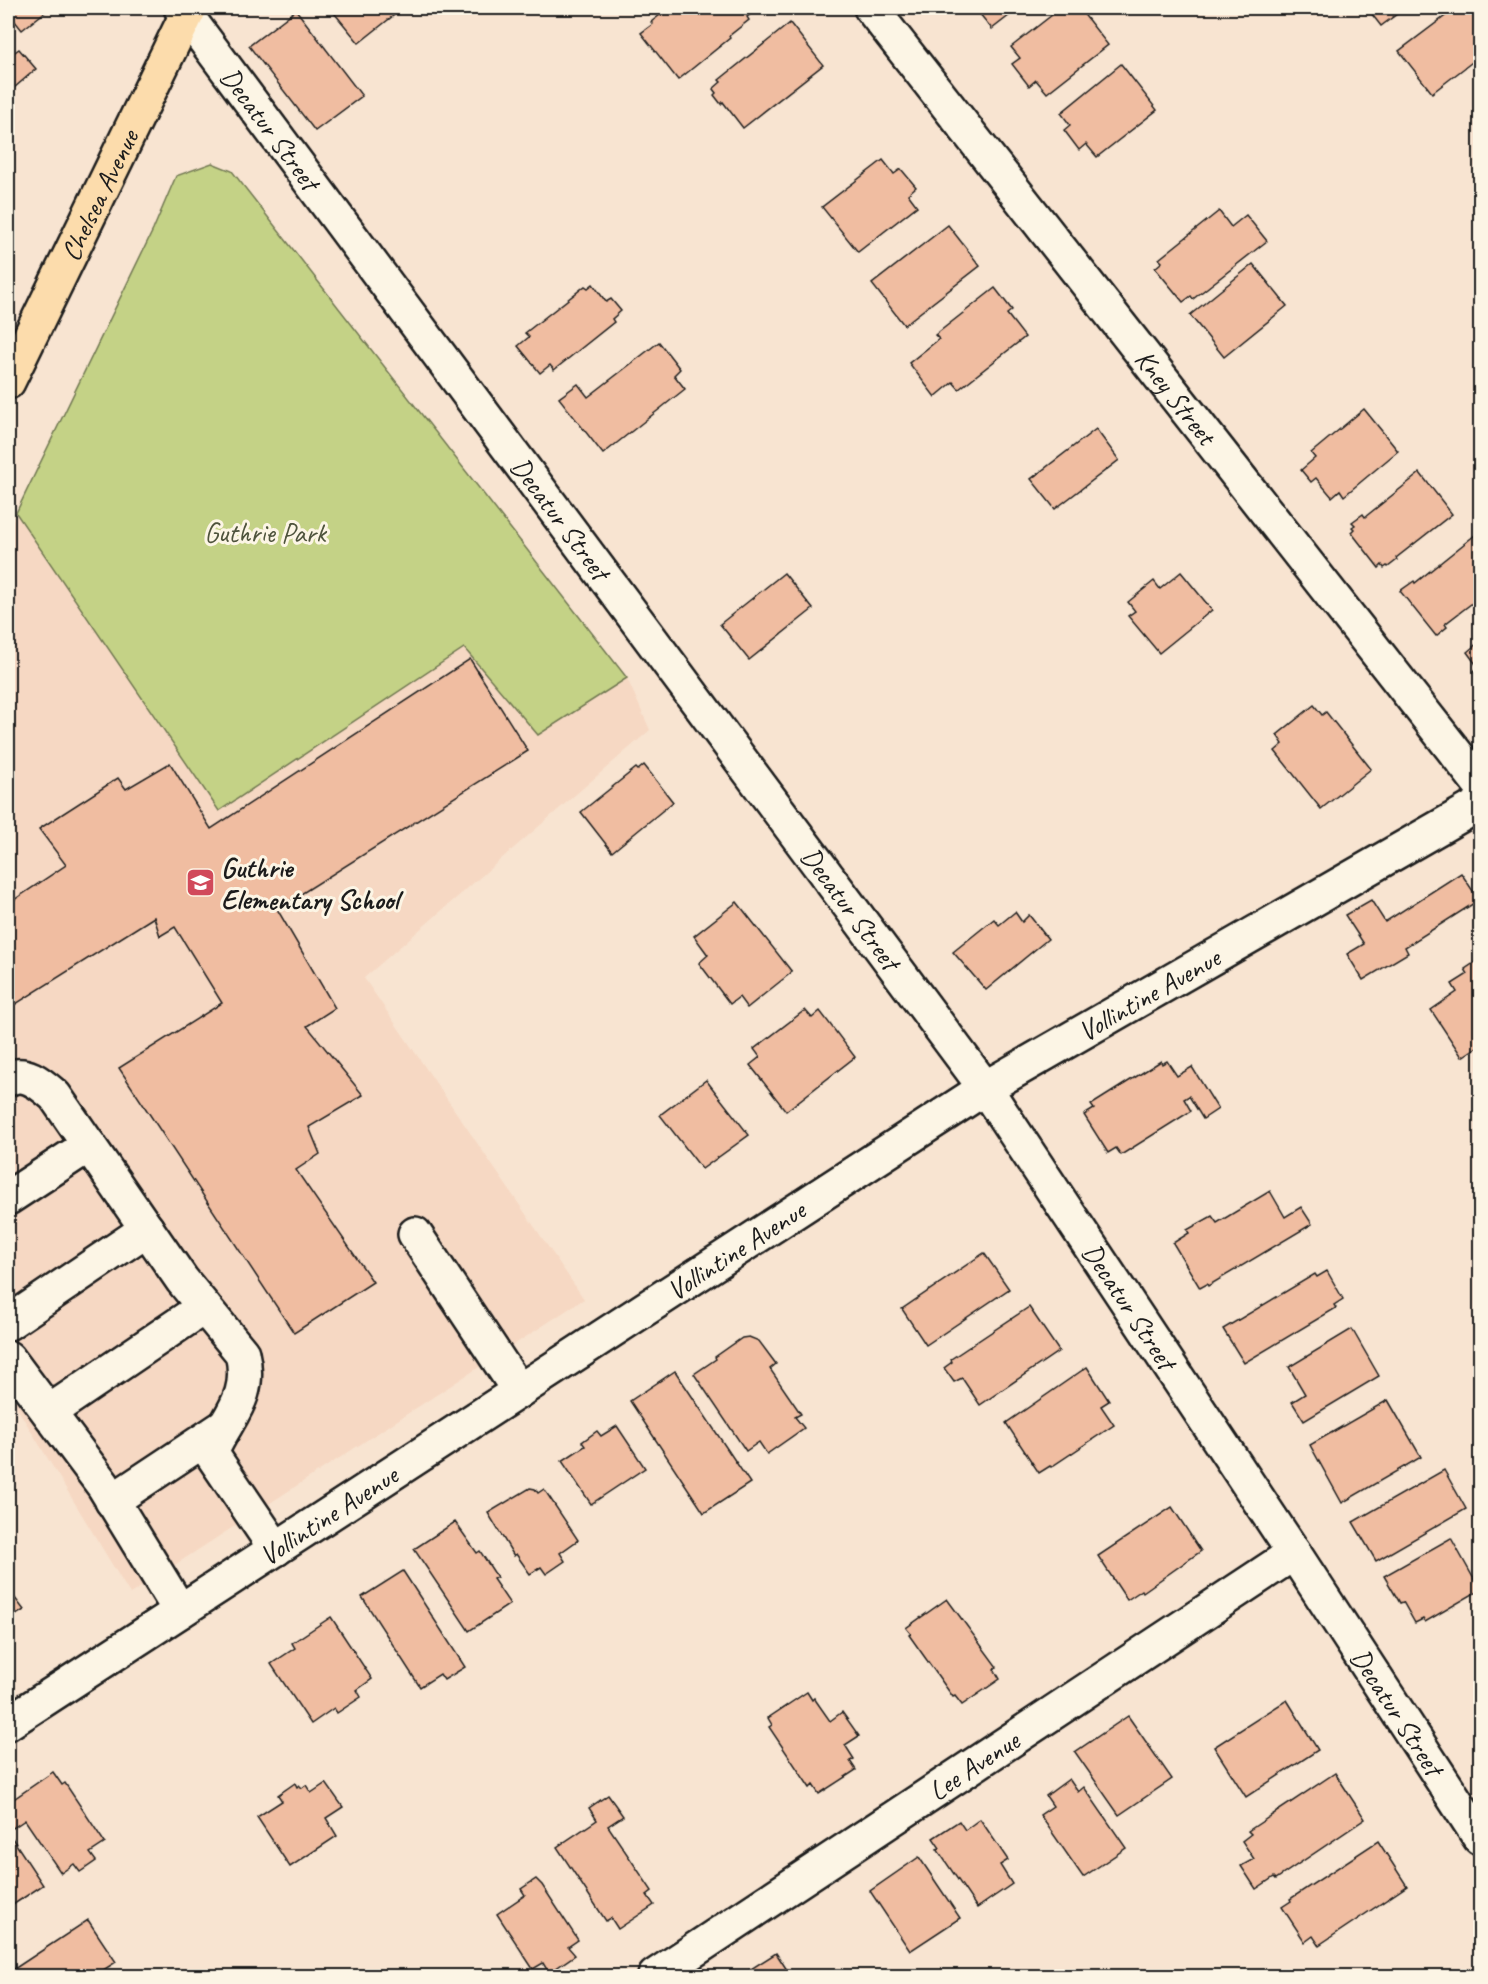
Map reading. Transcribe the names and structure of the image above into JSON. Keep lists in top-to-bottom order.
{
  "streets": {
    "main road": ["Chelsea Avenue"],
    "street": [
      "Decatur Street",
      "Kney Street",
      "Vollintine Avenue",
      "Lee Avenue"
    ]
  },
  "crossings": [
    ["Decatur Street", "Chelsea Avenue"],
    ["Decatur Street", "Vollintine Avenue"],
    ["Decatur Street", "Lee Avenue"]
  ],
  "parks": ["Guthrie Park"],
  "places": {
    "school or university": ["Guthrie Elementary School"]
  }
}
